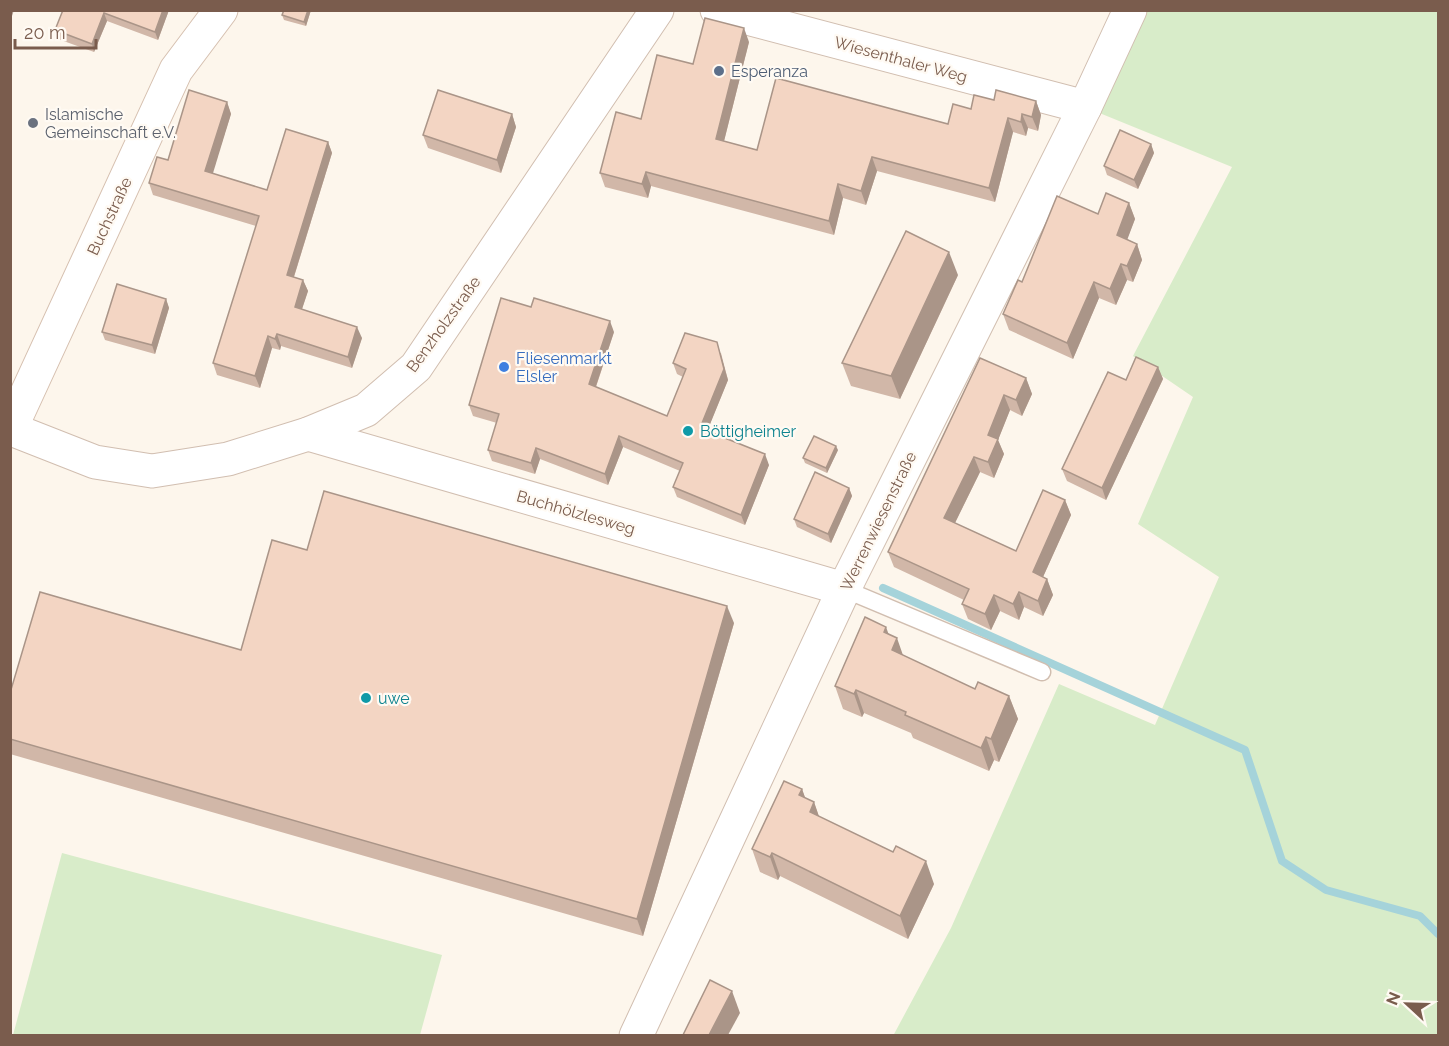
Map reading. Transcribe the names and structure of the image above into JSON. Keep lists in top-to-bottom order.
{
  "streets": {
    "street": [
      "Wiesenthaler Weg",
      "Buchstraße",
      "Benzholzstraße",
      "Buchhölzlesweg",
      "Werrenwiesenstraße"
    ]
  },
  "crossings": [
    ["Wiesenthaler Weg", "Werrenwiesenstraße"],
    ["Buchstraße", "Benzholzstraße"],
    ["Benzholzstraße", "Buchhölzlesweg"],
    ["Buchhölzlesweg", "Werrenwiesenstraße"]
  ],
  "places": [
    "Esperanza",
    "Islamische Gemeinschaft e.V.",
    "Fliesenmarkt Elsler",
    "Böttigheimer",
    "uwe"
  ],
  "scale_bar": "20 m",
  "north": "left"
}
